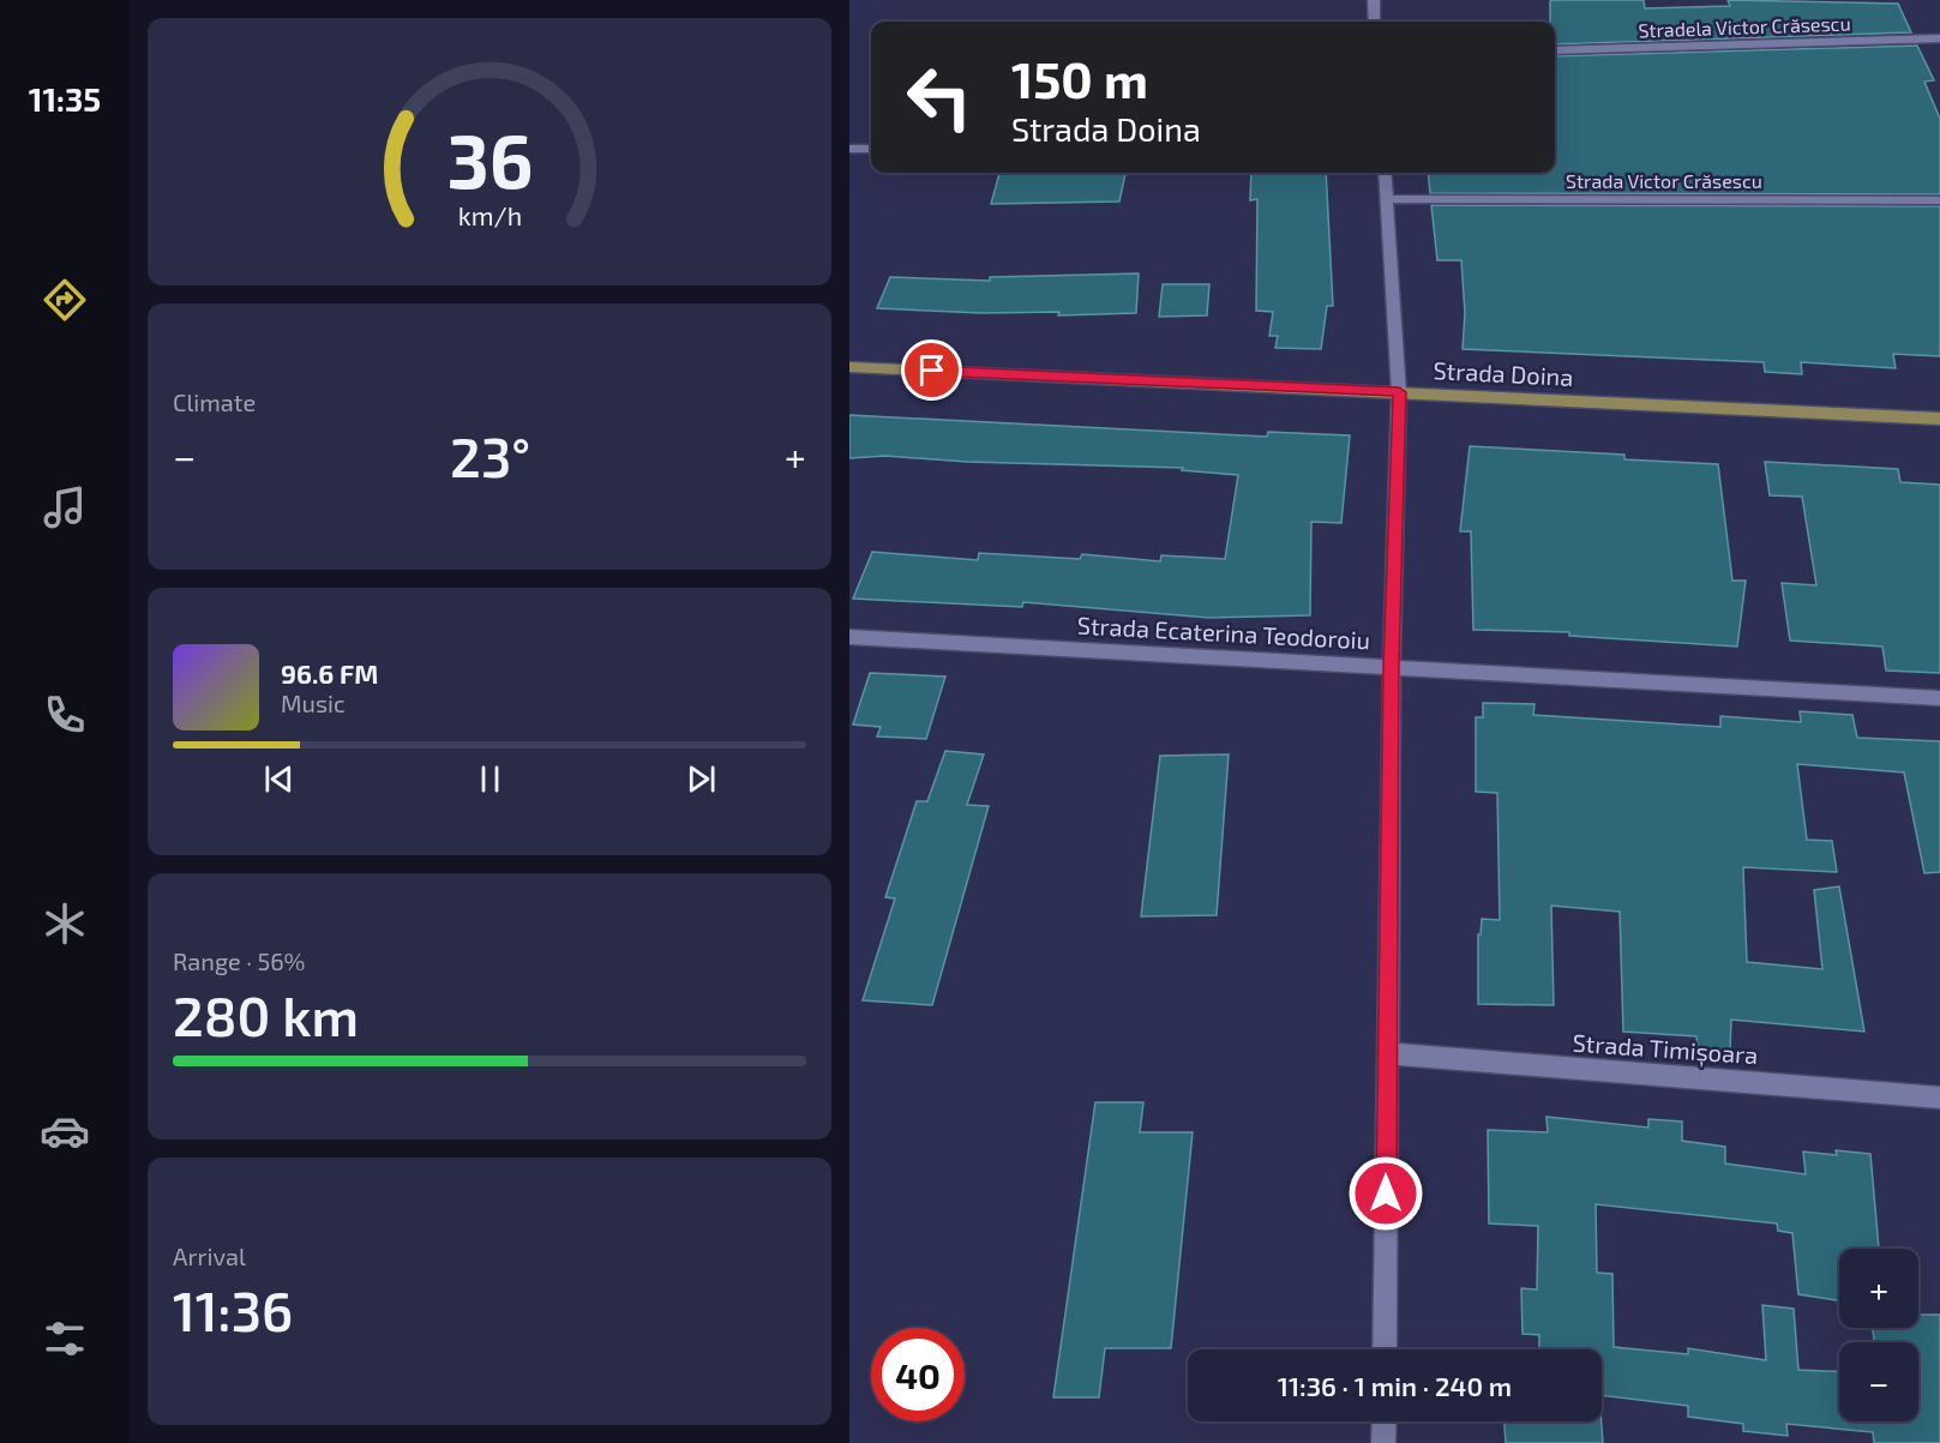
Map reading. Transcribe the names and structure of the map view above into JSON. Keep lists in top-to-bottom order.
{
  "streets": {
    "main road": ["Strada Doina"],
    "street": [
      "Stradela Victor Crăsescu",
      "Strada Victor Crăsescu",
      "Strada Ecaterina Teodoroiu",
      "Strada Timișoara"
    ]
  },
  "page": {
    "tabs": "11:35",
    "turn": ["150 m", "Strada Doina"],
    "tile": [
      "Climate",
      ["Range · 56%", "280 km"],
      ["Arrival", "11:36"]
    ],
    "heat": ["−", "23°", "+"],
    "song": ["96.6 FM", "Music"],
    "map_buttons": ["+", "−"],
    "limit": "40",
    "trip": "11:36 · 1 min · 240 m",
    "gauge": ["36", "km/h"]
  }
}
